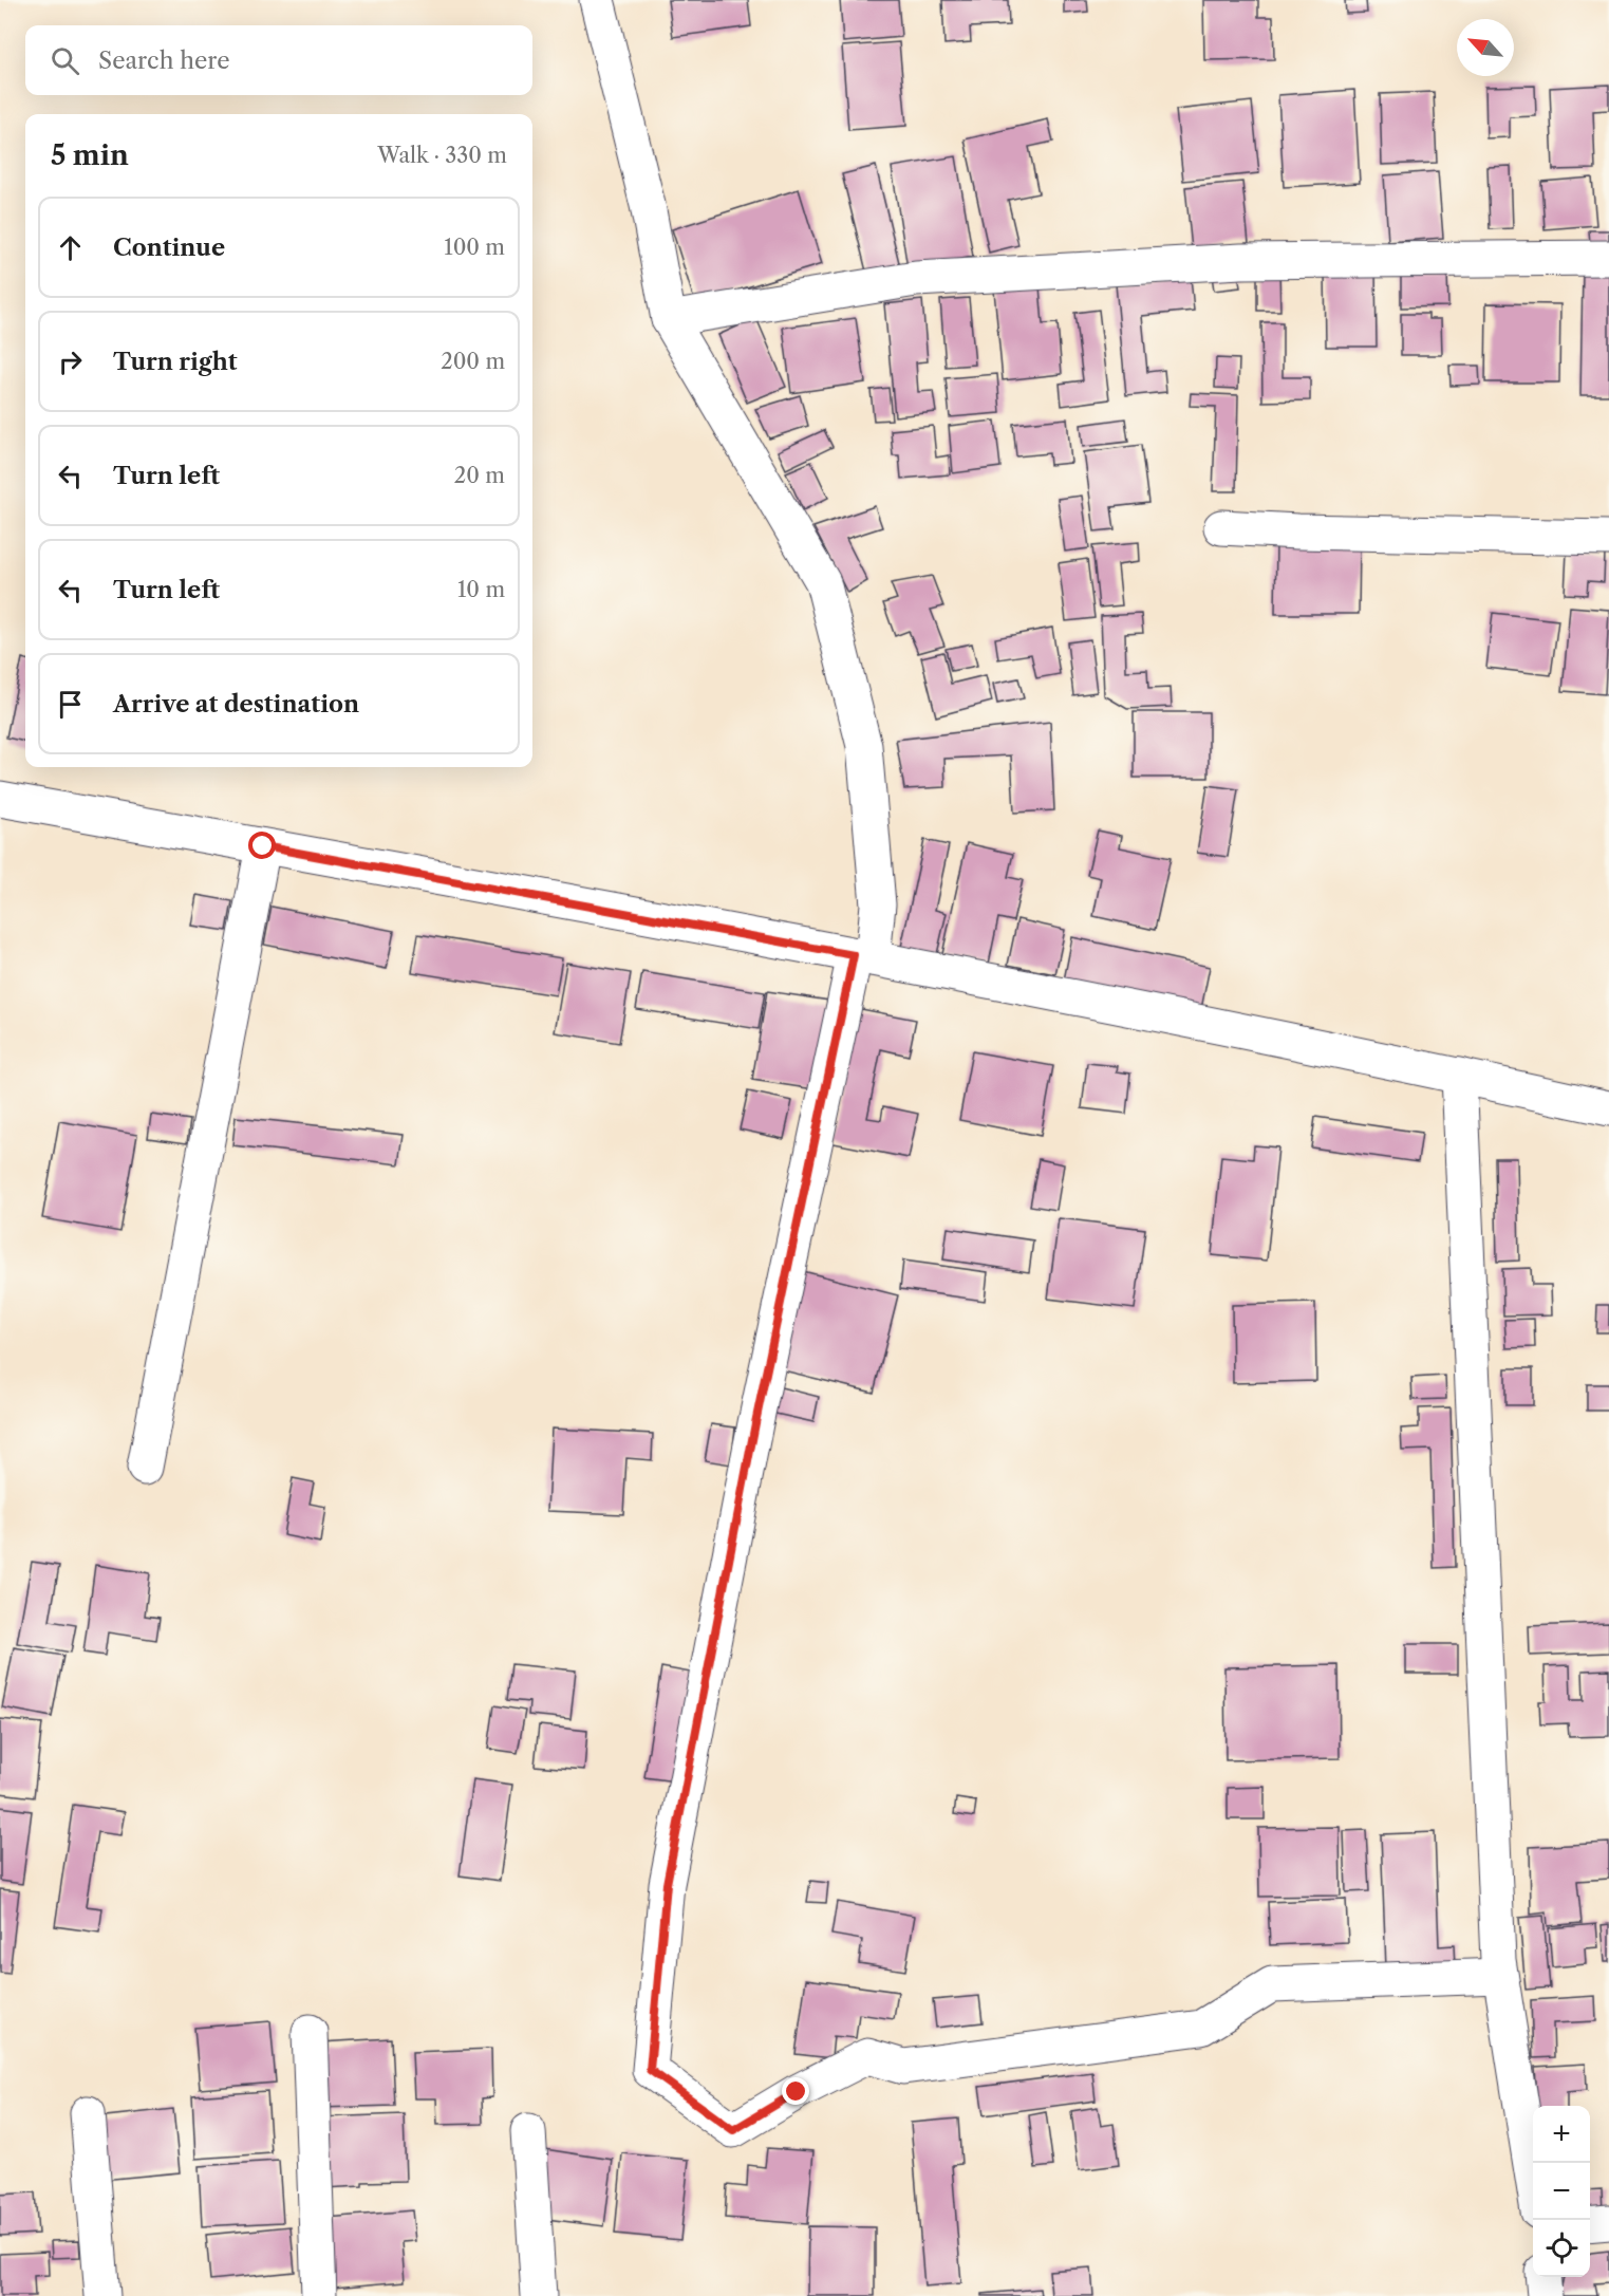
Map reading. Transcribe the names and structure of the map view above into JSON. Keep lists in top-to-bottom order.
{
  "north": "top left",
  "page": {
    "search": "Search here",
    "heading": ["5 min", "Walk · 330 m"],
    "list": [
      ["Continue", "100 m"],
      ["Turn right", "200 m"],
      ["Turn left", "20 m"],
      ["Turn left", "10 m"],
      "Arrive at destination"
    ],
    "map_buttons": ["+", "−"]
  }
}
